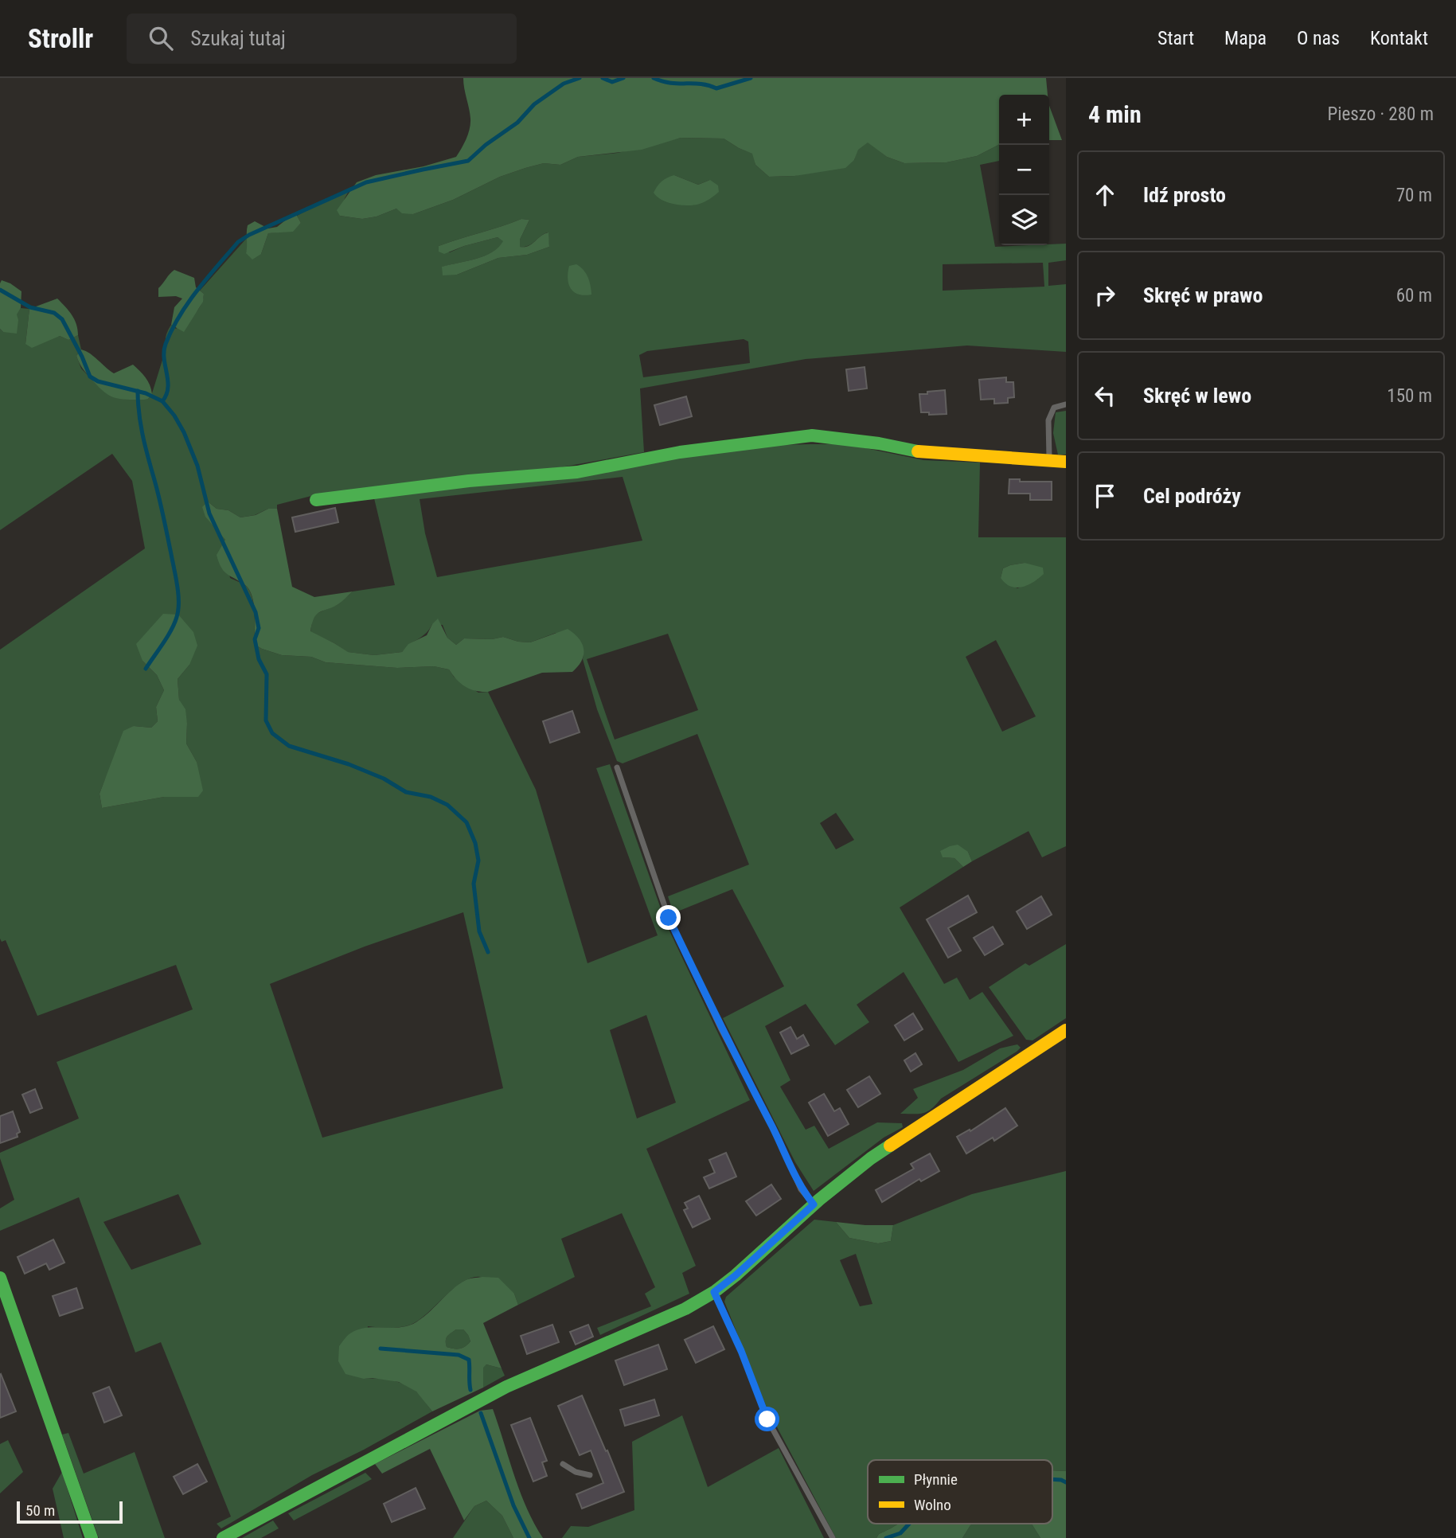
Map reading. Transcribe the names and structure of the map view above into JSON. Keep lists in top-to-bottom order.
{
  "legend": ["Płynnie", "Wolno"],
  "scale_bar": "50 m",
  "page": {
    "header": "Strollr",
    "search": "Szukaj tutaj",
    "nav": [
      "Start",
      "Mapa",
      "O nas",
      "Kontakt"
    ],
    "heading": ["4 min", "Pieszo · 280 m"],
    "map_buttons": ["+", "−"],
    "list": [
      ["Idź prosto", "70 m"],
      ["Skręć w prawo", "60 m"],
      ["Skręć w lewo", "150 m"],
      "Cel podróży"
    ],
    "scale": "50 m"
  }
}
